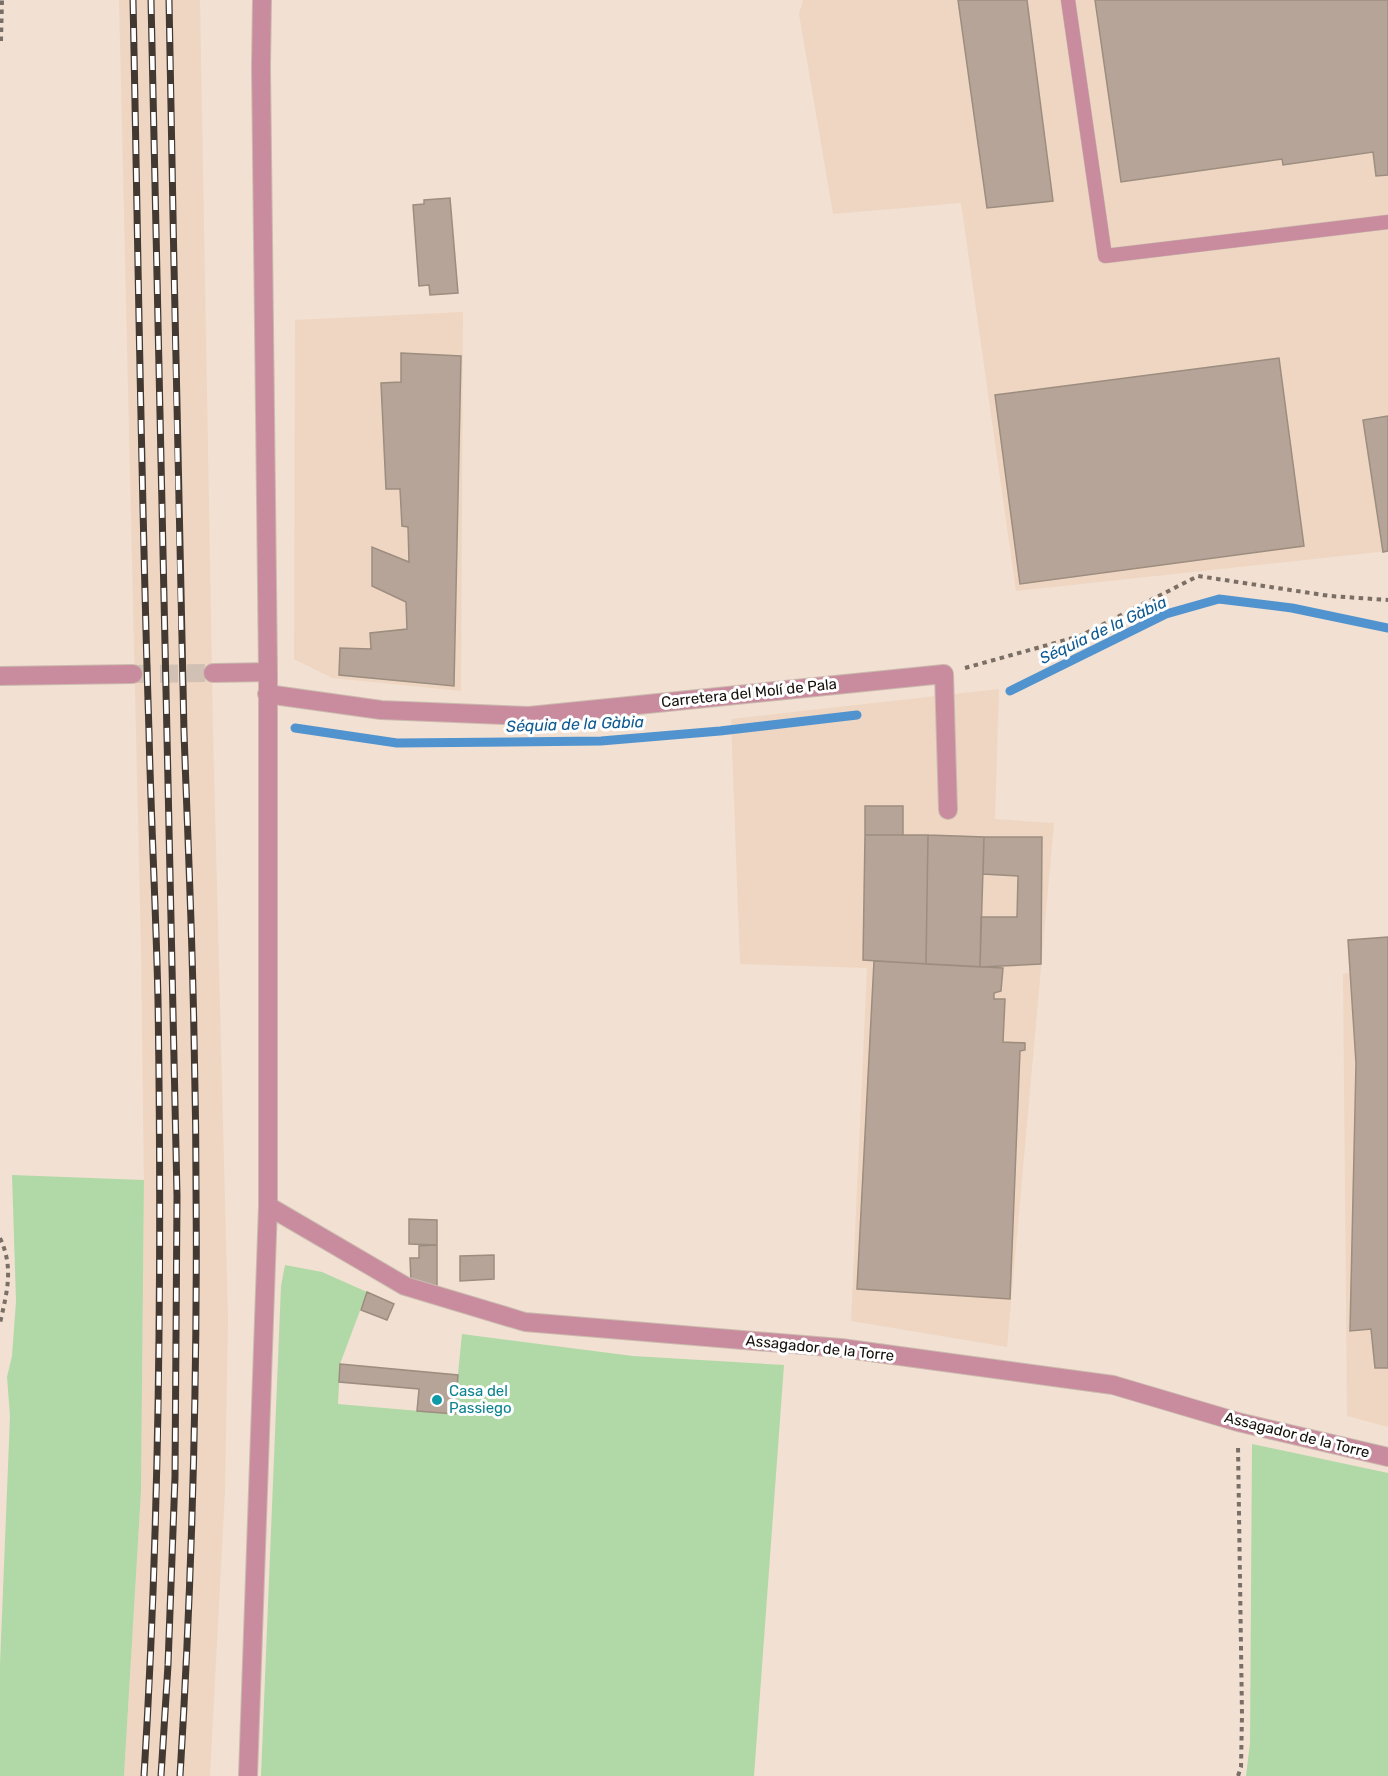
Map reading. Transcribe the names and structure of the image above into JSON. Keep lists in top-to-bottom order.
{
  "streets": {
    "street": ["Carretera del Molí de Pala", "Assagador de la Torre"]
  },
  "water": ["Séquia de la Gàbia"],
  "places": ["Casa del Passiego"]
}
